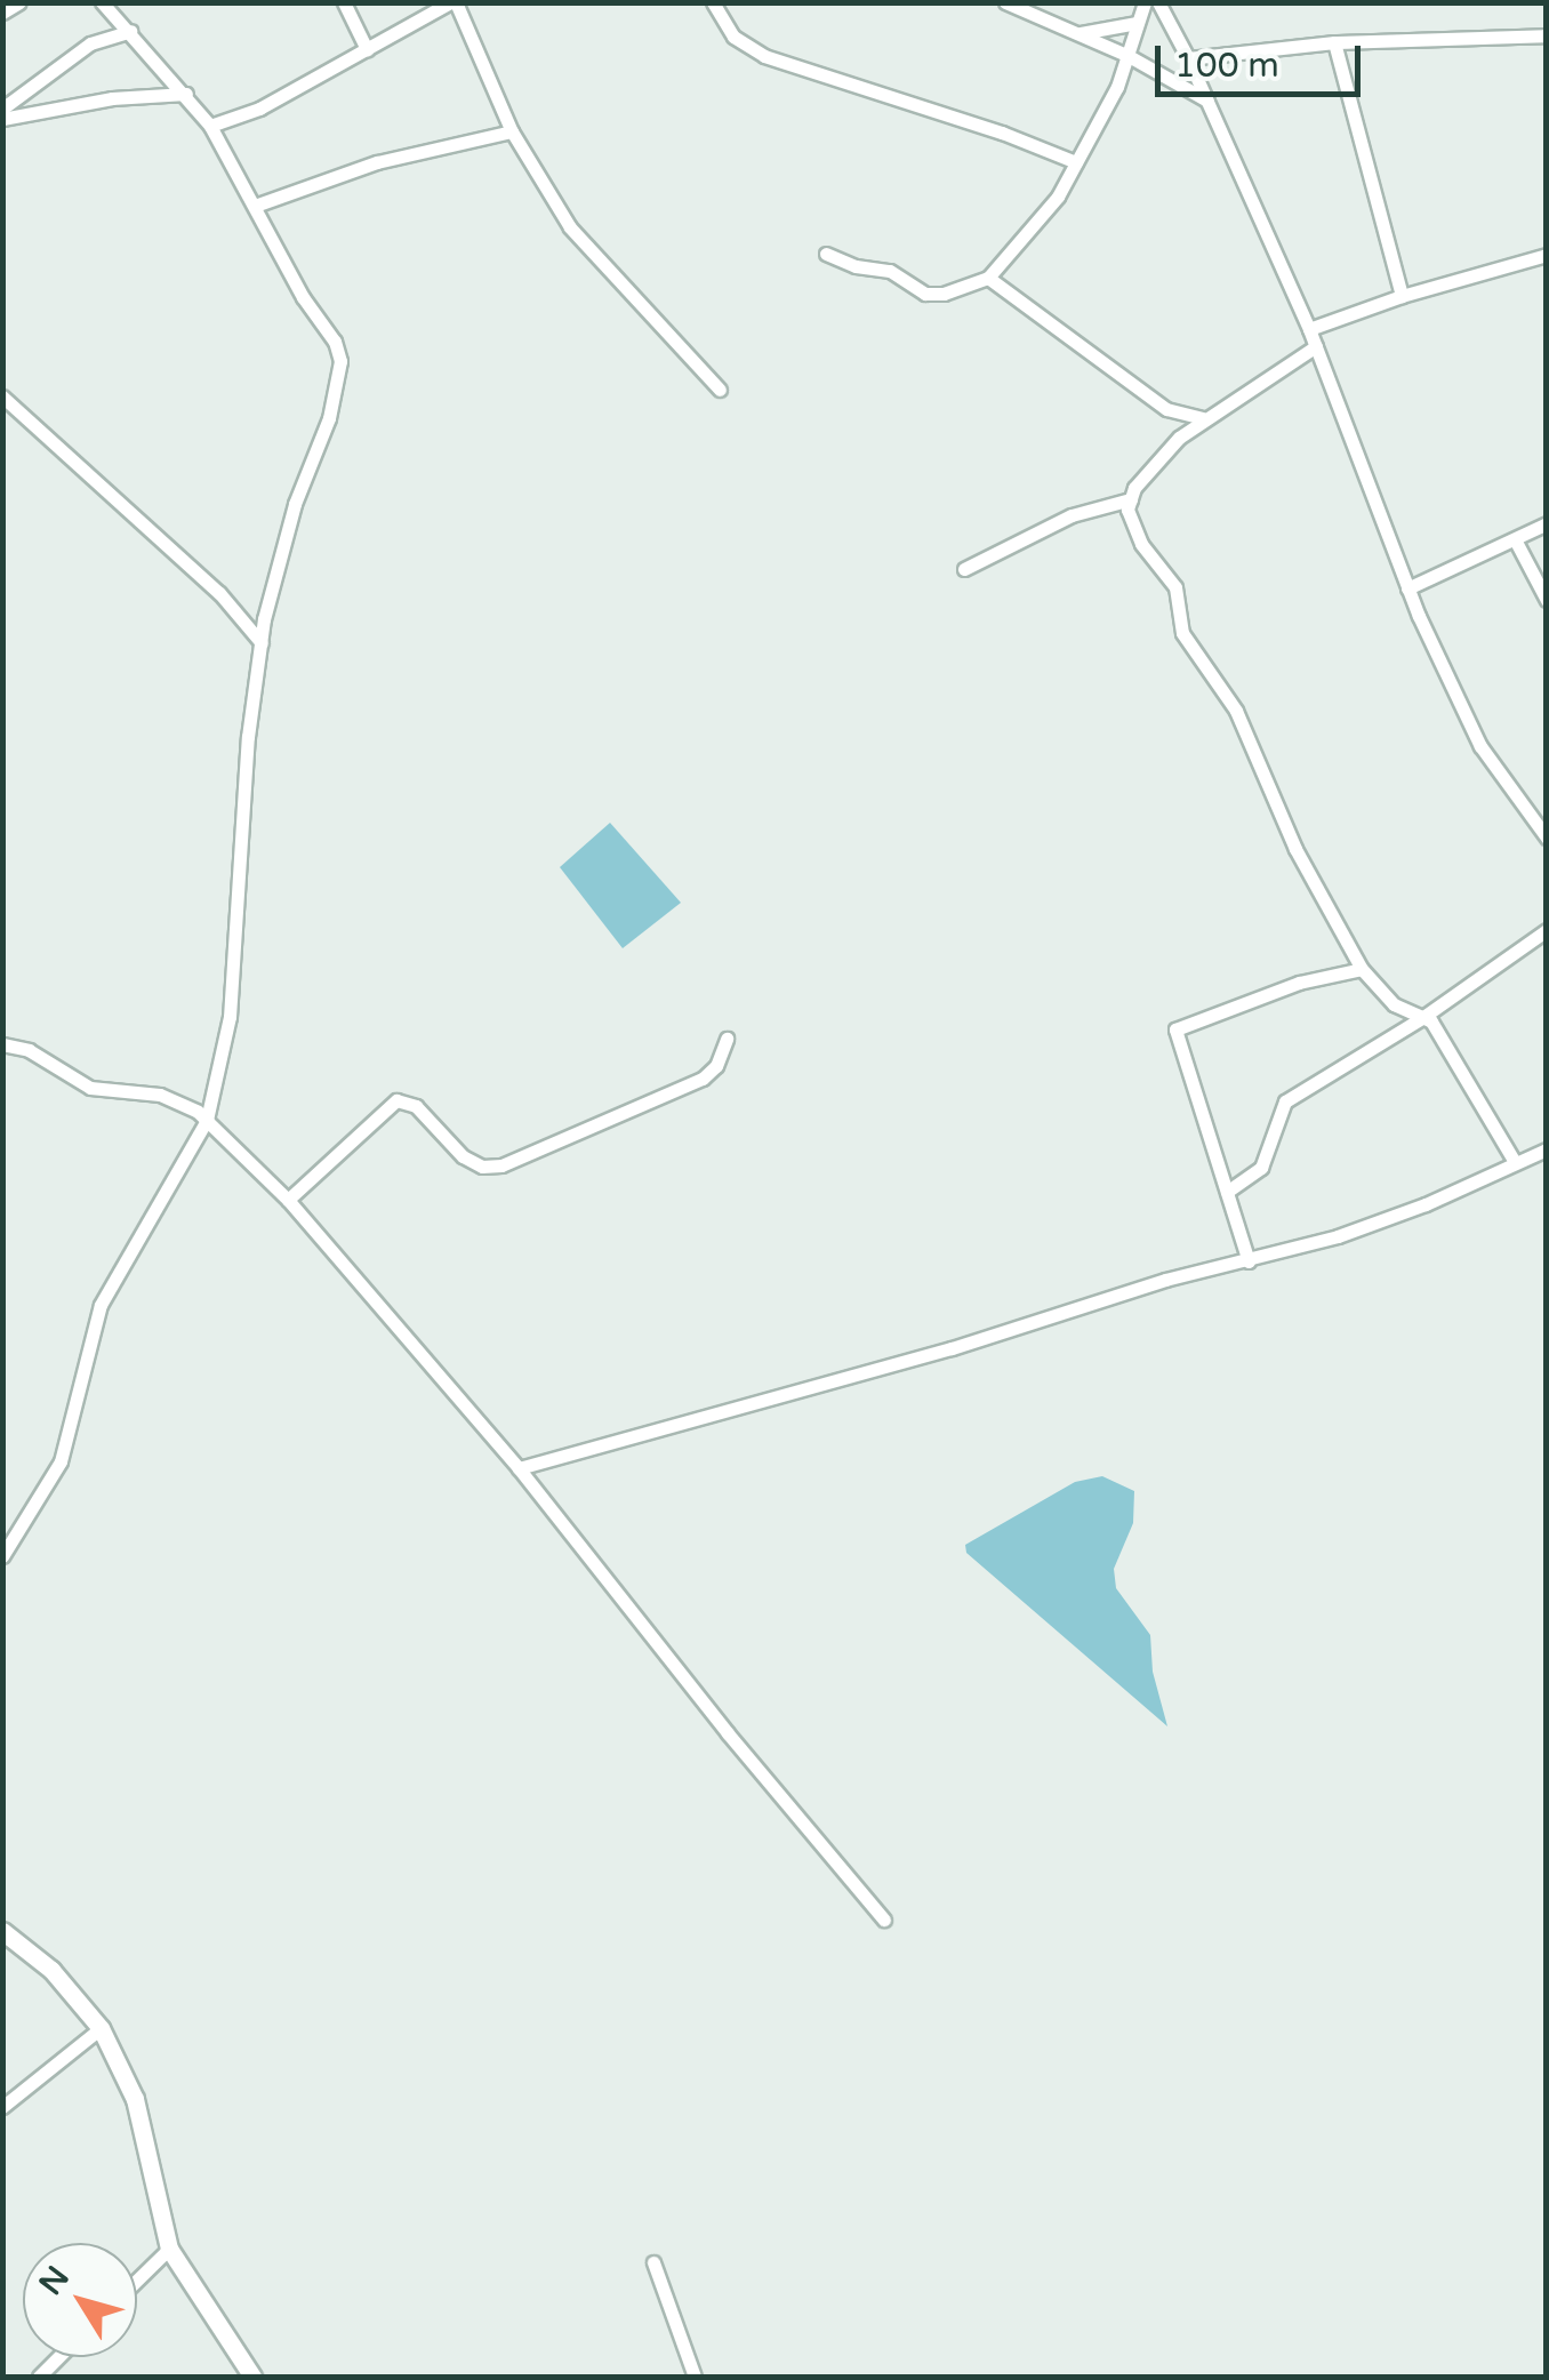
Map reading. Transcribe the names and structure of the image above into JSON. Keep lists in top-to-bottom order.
{
  "scale_bar": "100 m",
  "north": "top left"
}
